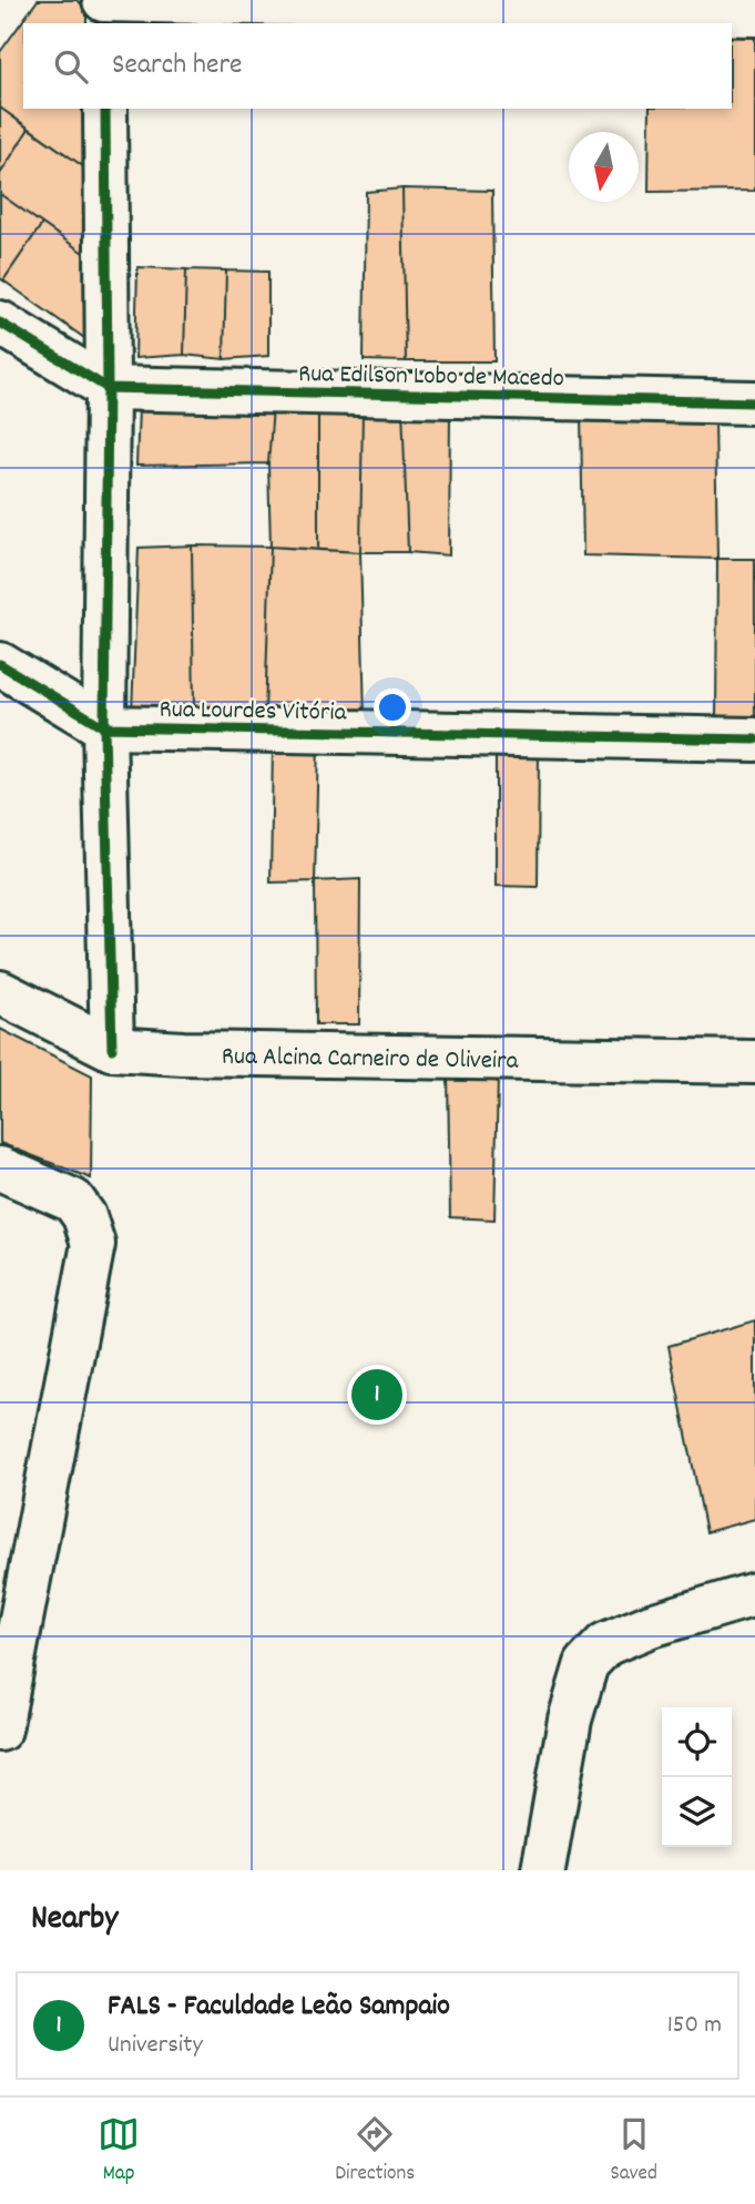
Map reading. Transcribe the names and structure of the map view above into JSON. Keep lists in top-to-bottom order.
{
  "streets": {
    "street": ["Rua Edilson Lobo de Macedo", "Rua Lourdes Vitória", "Rua Alcina Carneiro de Oliveira"]
  },
  "north": "bottom",
  "page": {
    "search": "Search here",
    "pins": "1",
    "heading": "Nearby",
    "list": [
      {
        "mark": "1",
        "name": "FALS - Faculdade Leão Sampaio",
        "note": "University",
        "value": "150 m"
      }
    ],
    "nav": ["Map", "Directions", "Saved"]
  }
}
